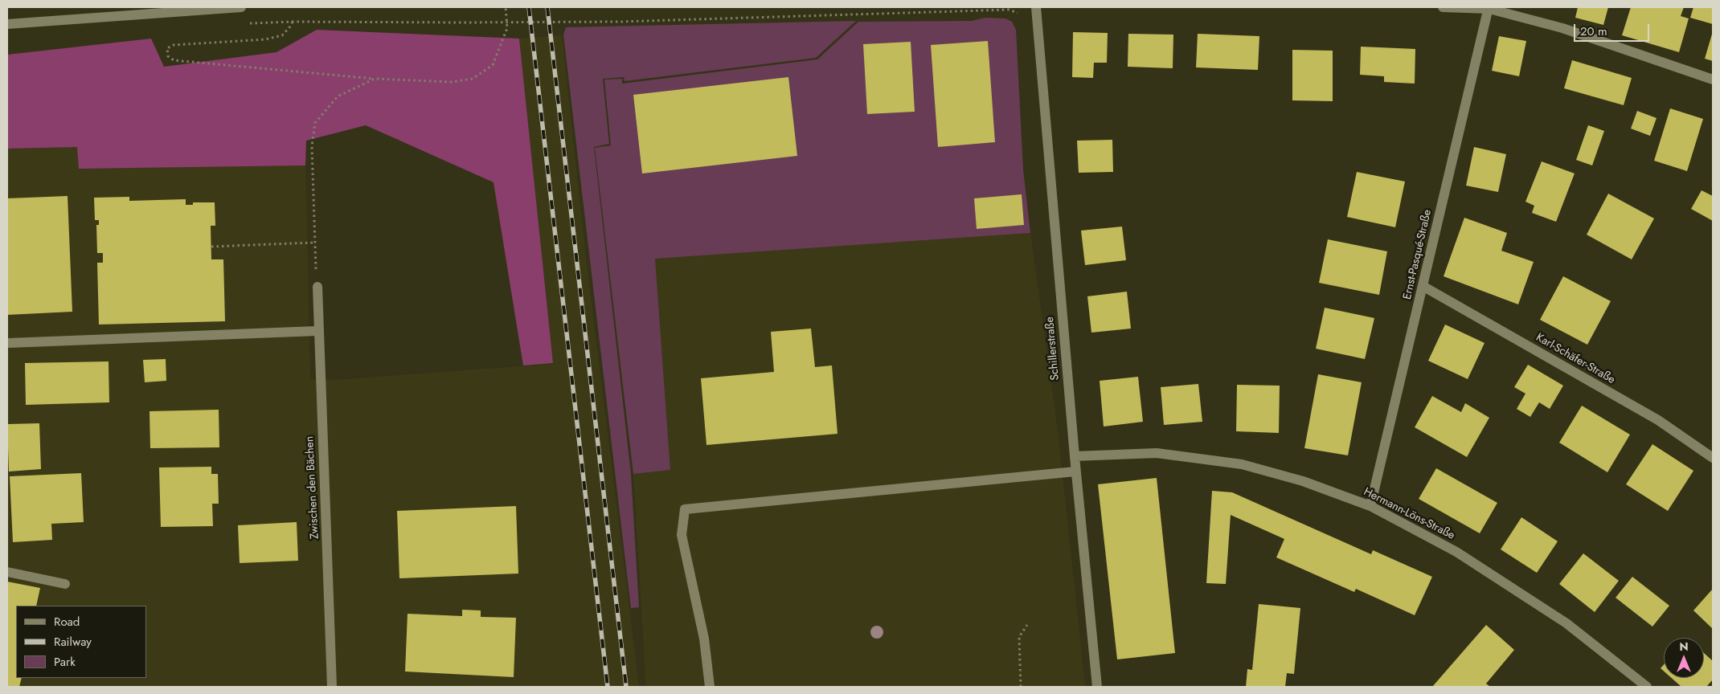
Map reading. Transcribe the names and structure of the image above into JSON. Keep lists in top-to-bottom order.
{
  "streets": {
    "street": [
      "Ernst-Pasqué-Straße",
      "Schillerstraße",
      "Karl-Schäfer-Straße",
      "Zwischen den Bächen",
      "Hermann-Löns-Straße"
    ]
  },
  "crossings": [
    ["Ernst-Pasqué-Straße", "Karl-Schäfer-Straße"],
    ["Ernst-Pasqué-Straße", "Hermann-Löns-Straße"],
    ["Schillerstraße", "Hermann-Löns-Straße"]
  ],
  "legend": ["Road", "Railway", "Park"],
  "scale_bar": "20 m",
  "north": "top"
}
